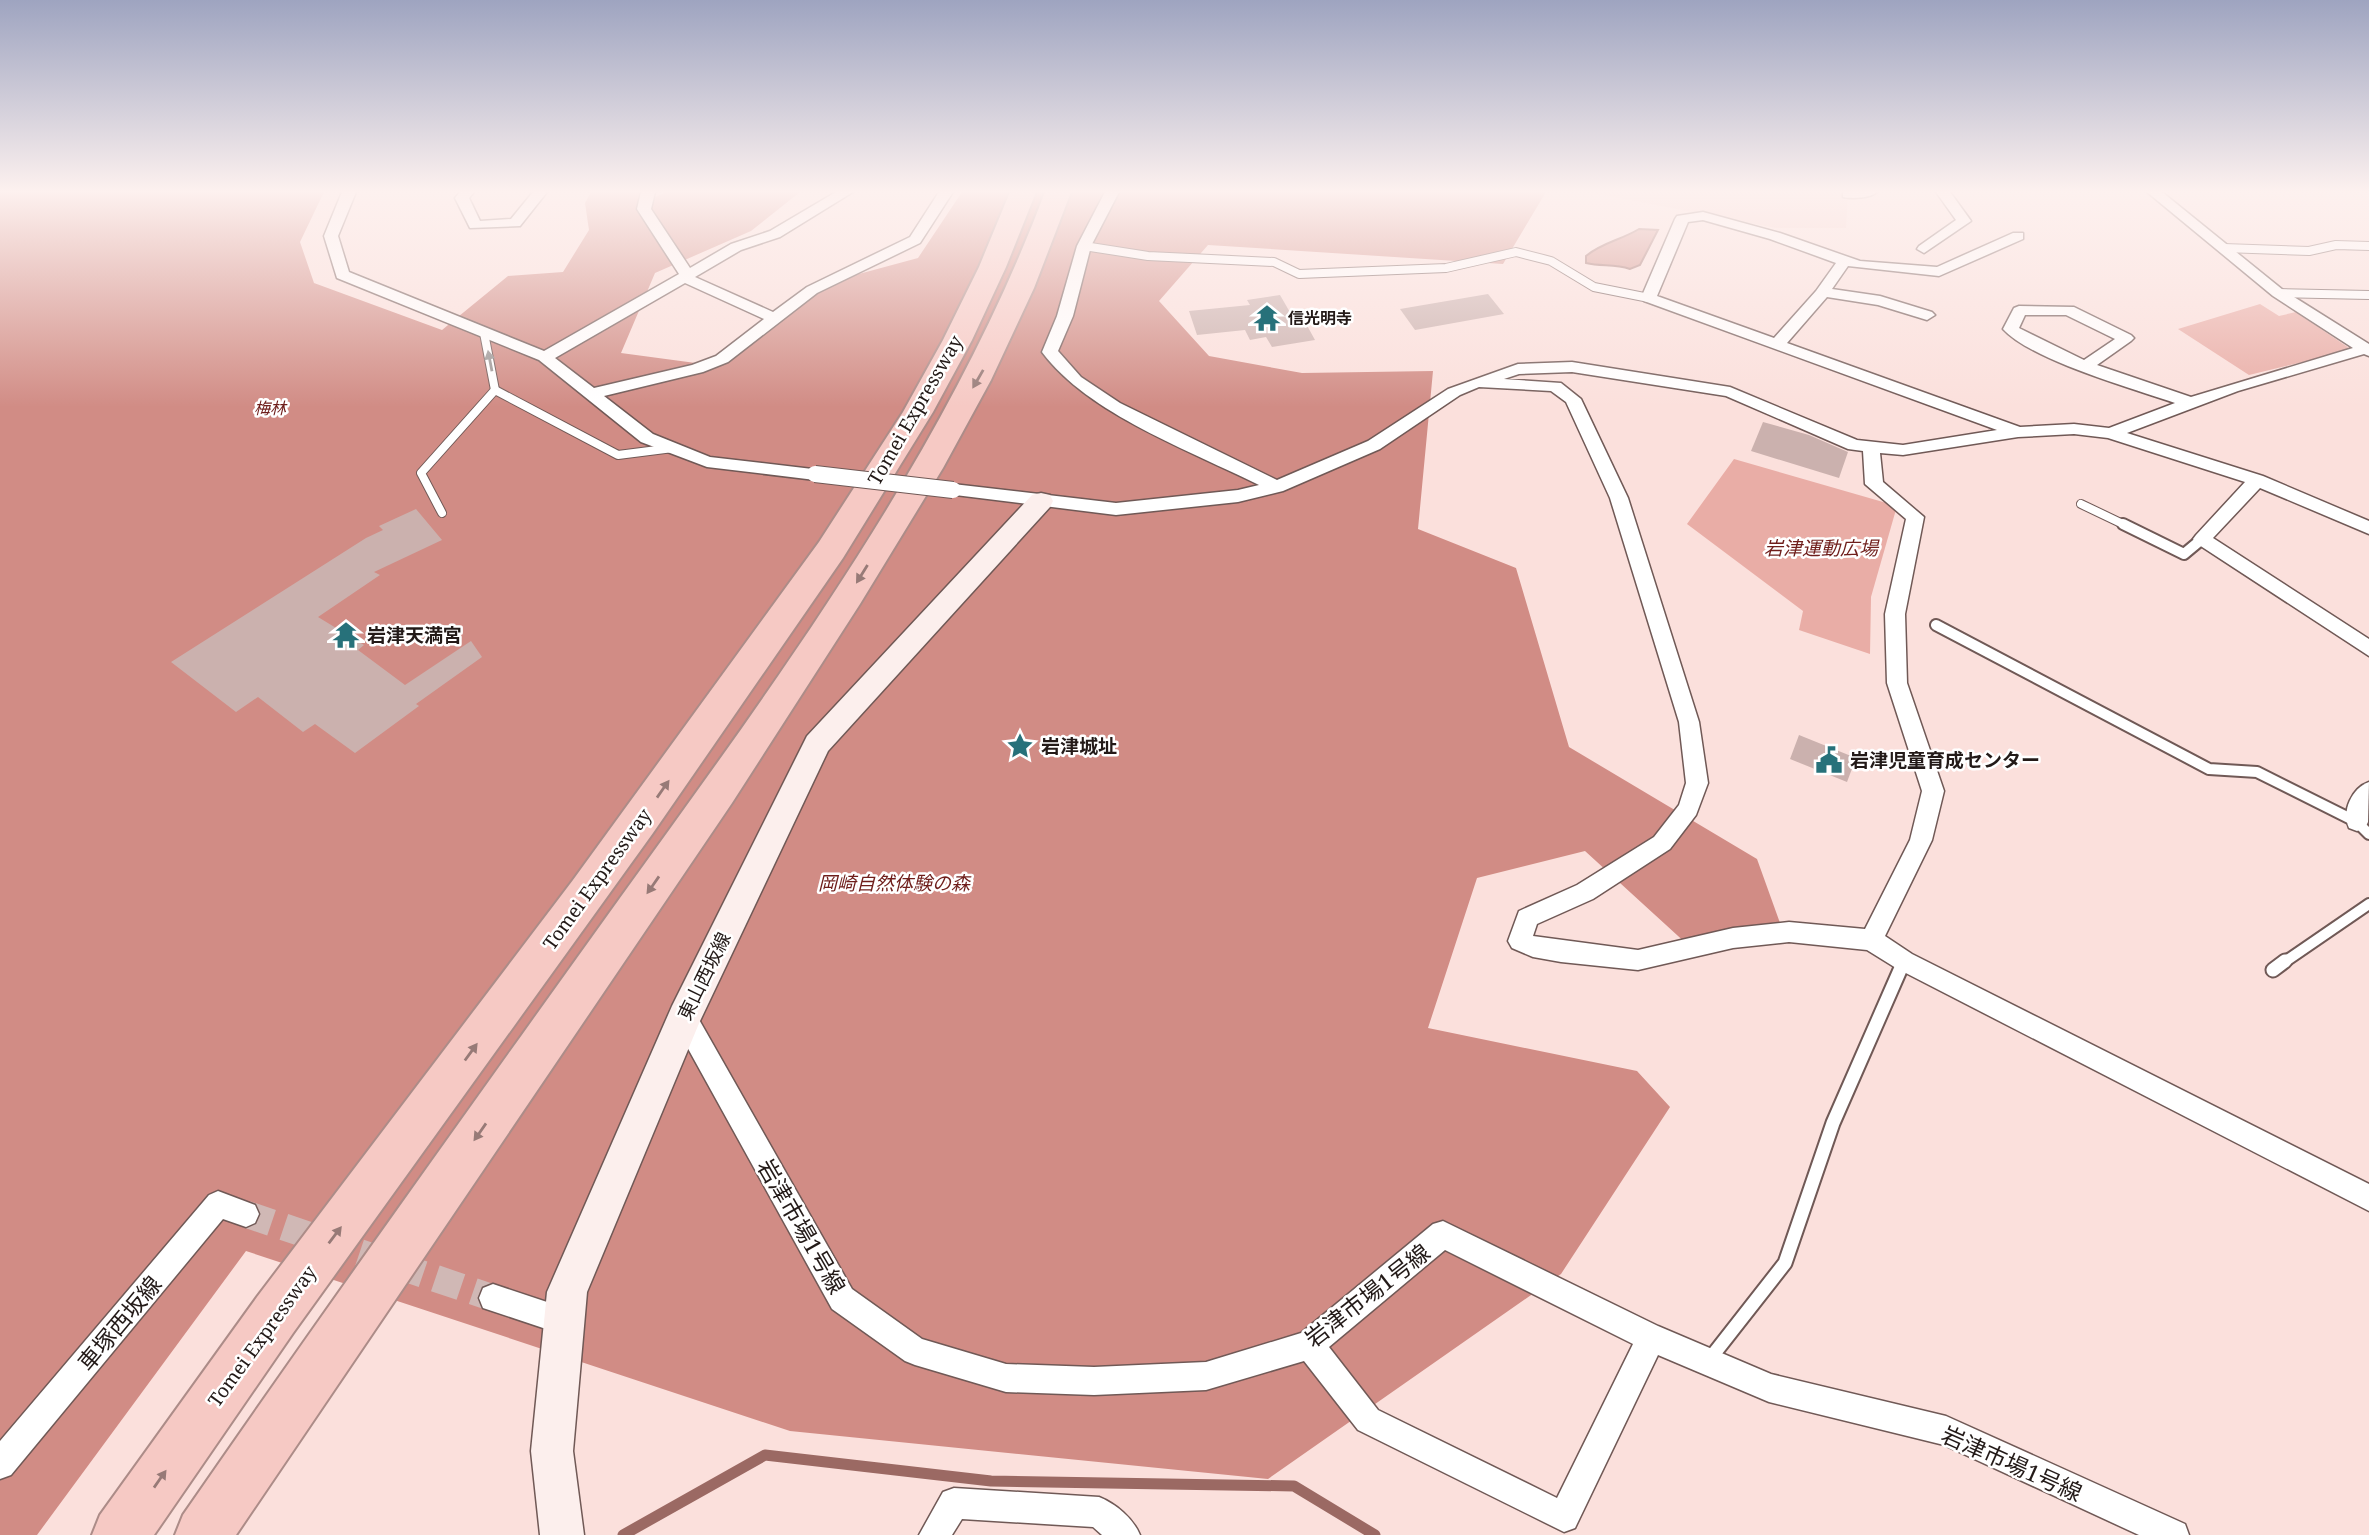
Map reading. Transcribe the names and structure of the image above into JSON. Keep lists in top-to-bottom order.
{
  "streets": {
    "highway": ["Tomei Expressway"],
    "street": ["東山西坂線", "岩津市場1号線", "車塚西坂線"]
  },
  "crossings": [
    ["東山西坂線", "岩津市場1号線"]
  ],
  "parks": ["梅林", "岩津運動広場", "岡崎自然体験の森"],
  "places": {
    "temple": ["信光明寺", "岩津天満宮"],
    "place": ["岩津城址"],
    "public building": ["岩津児童育成センター"]
  }
}
